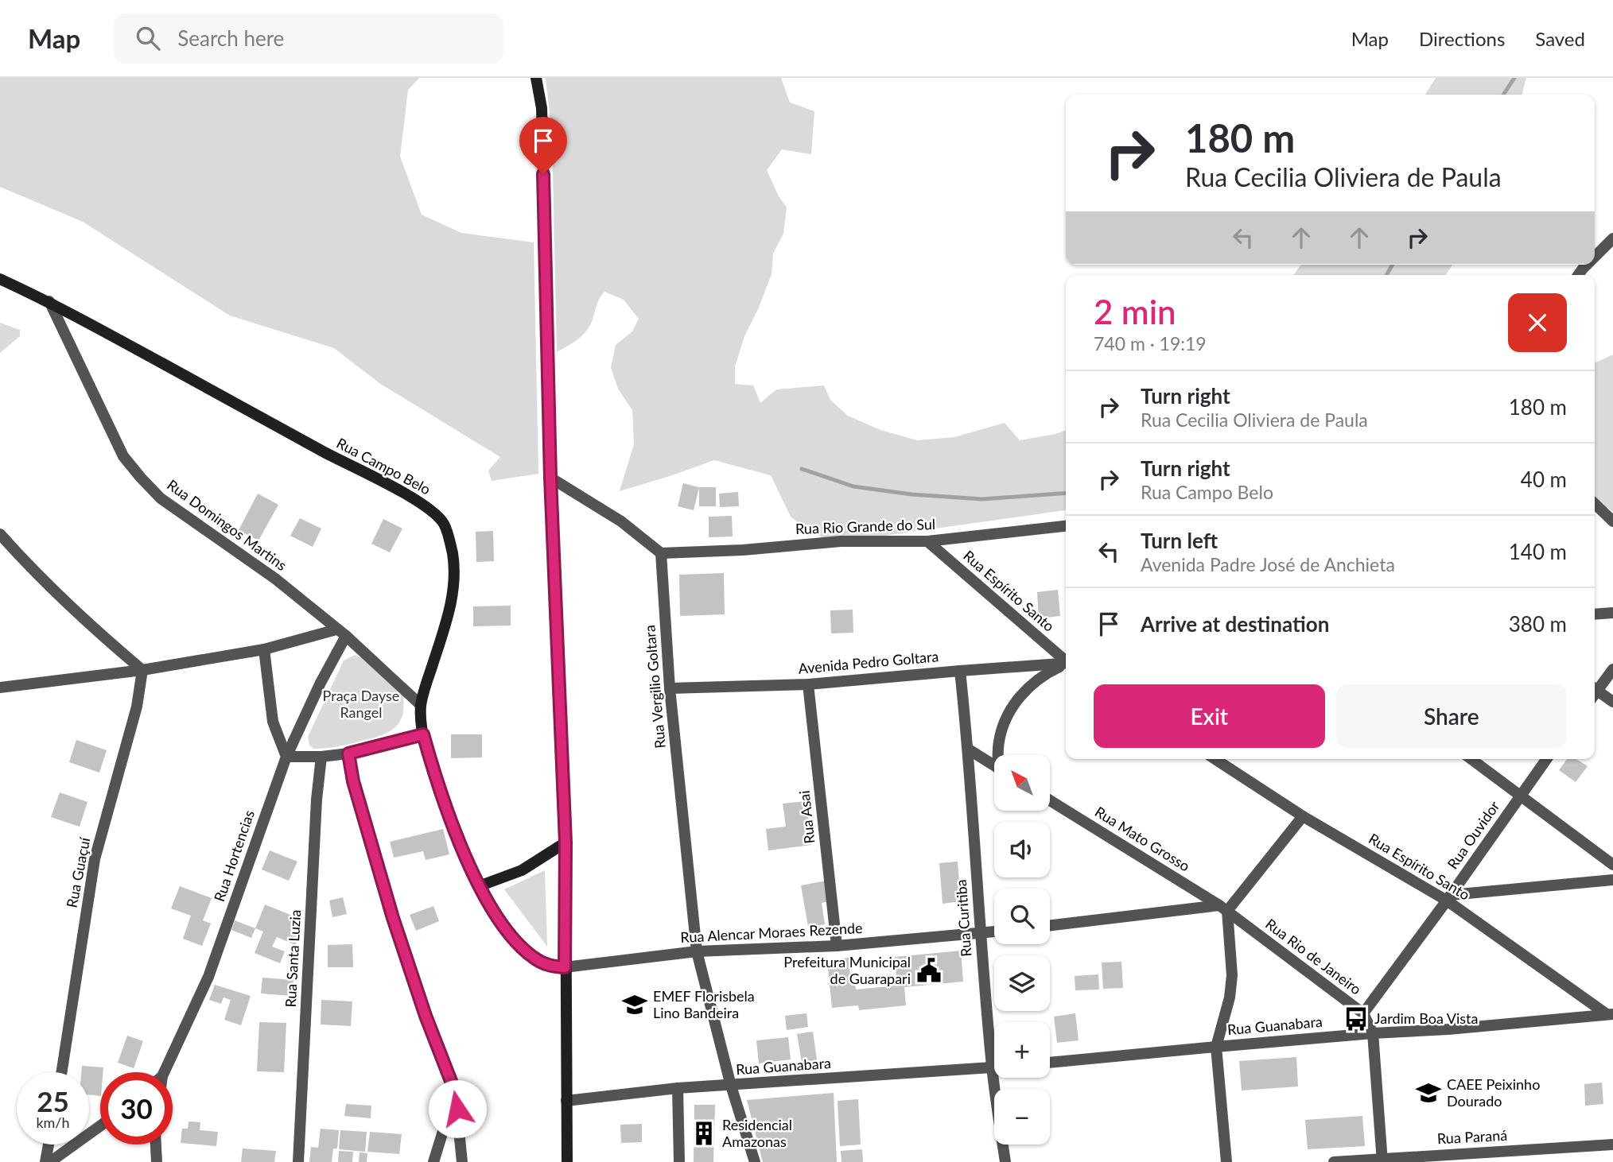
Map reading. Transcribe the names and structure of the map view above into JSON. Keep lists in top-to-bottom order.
{
  "streets": {
    "street": [
      "Rua Campo Belo",
      "Rua Domingos Martins",
      "Rua Rio Grande do Sul",
      "Rua Espírito Santo",
      "Avenida Pedro Goltara",
      "Rua Vergilio Goltara",
      "Rua Asai",
      "Rua Ouvidor",
      "Rua Mato Grosso",
      "Rua Hortencias",
      "Rua Guaçuí",
      "Rua Curitiba",
      "Rua Alencar Moraes Rezende",
      "Rua Rio de Janeiro",
      "Rua Santa Luzia",
      "Rua Guanabara",
      "Rua Paraná"
    ]
  },
  "crossings": [
    ["Rua Campo Belo", "Rua Domingos Martins"],
    ["Rua Campo Belo", "Rua Alencar Moraes Rezende"],
    ["Rua Domingos Martins", "Rua Hortencias"],
    ["Rua Rio Grande do Sul", "Rua Espírito Santo"],
    ["Rua Rio Grande do Sul", "Rua Vergilio Goltara"],
    ["Rua Espírito Santo", "Rua Ouvidor"],
    ["Rua Espírito Santo", "Rua Guanabara"],
    ["Avenida Pedro Goltara", "Rua Vergilio Goltara"],
    ["Avenida Pedro Goltara", "Rua Asai"],
    ["Avenida Pedro Goltara", "Rua Curitiba"],
    ["Rua Vergilio Goltara", "Rua Alencar Moraes Rezende"],
    ["Rua Vergilio Goltara", "Rua Guanabara"],
    ["Rua Asai", "Rua Alencar Moraes Rezende"],
    ["Rua Ouvidor", "Rua Rio de Janeiro"],
    ["Rua Mato Grosso", "Rua Rio de Janeiro"],
    ["Rua Curitiba", "Rua Alencar Moraes Rezende"],
    ["Rua Rio de Janeiro", "Rua Guanabara"]
  ],
  "parks": ["Praça Dayse Rangel"],
  "places": {
    "public building": ["Prefeitura Municipal de Guarapari"],
    "school or university": ["EMEF Florisbela Lino Bandeira", "CAEE Peixinho Dourado"],
    "bus stop": ["Jardim Boa Vista"],
    "building": ["Residencial Amazonas"]
  },
  "north": "top left",
  "page": {
    "header": "Map",
    "search": "Search here",
    "nav": ["Map", "Directions", "Saved"],
    "turn": ["180 m", "Rua Cecilia Oliviera de Paula"],
    "heading": ["2 min", "740 m · 19:19"],
    "list": [
      {
        "name": "Turn right",
        "note": "Rua Cecilia Oliviera de Paula",
        "value": "180 m"
      },
      {
        "name": "Turn right",
        "note": "Rua Campo Belo",
        "value": "40 m"
      },
      {
        "name": "Turn left",
        "note": "Avenida Padre José de Anchieta",
        "value": "140 m"
      },
      {
        "name": "Arrive at destination",
        "value": "380 m"
      }
    ],
    "buttons": ["Exit", "Share"],
    "map_buttons": ["+", "−"],
    "speed": "25 km/h",
    "limit": "30"
  }
}
